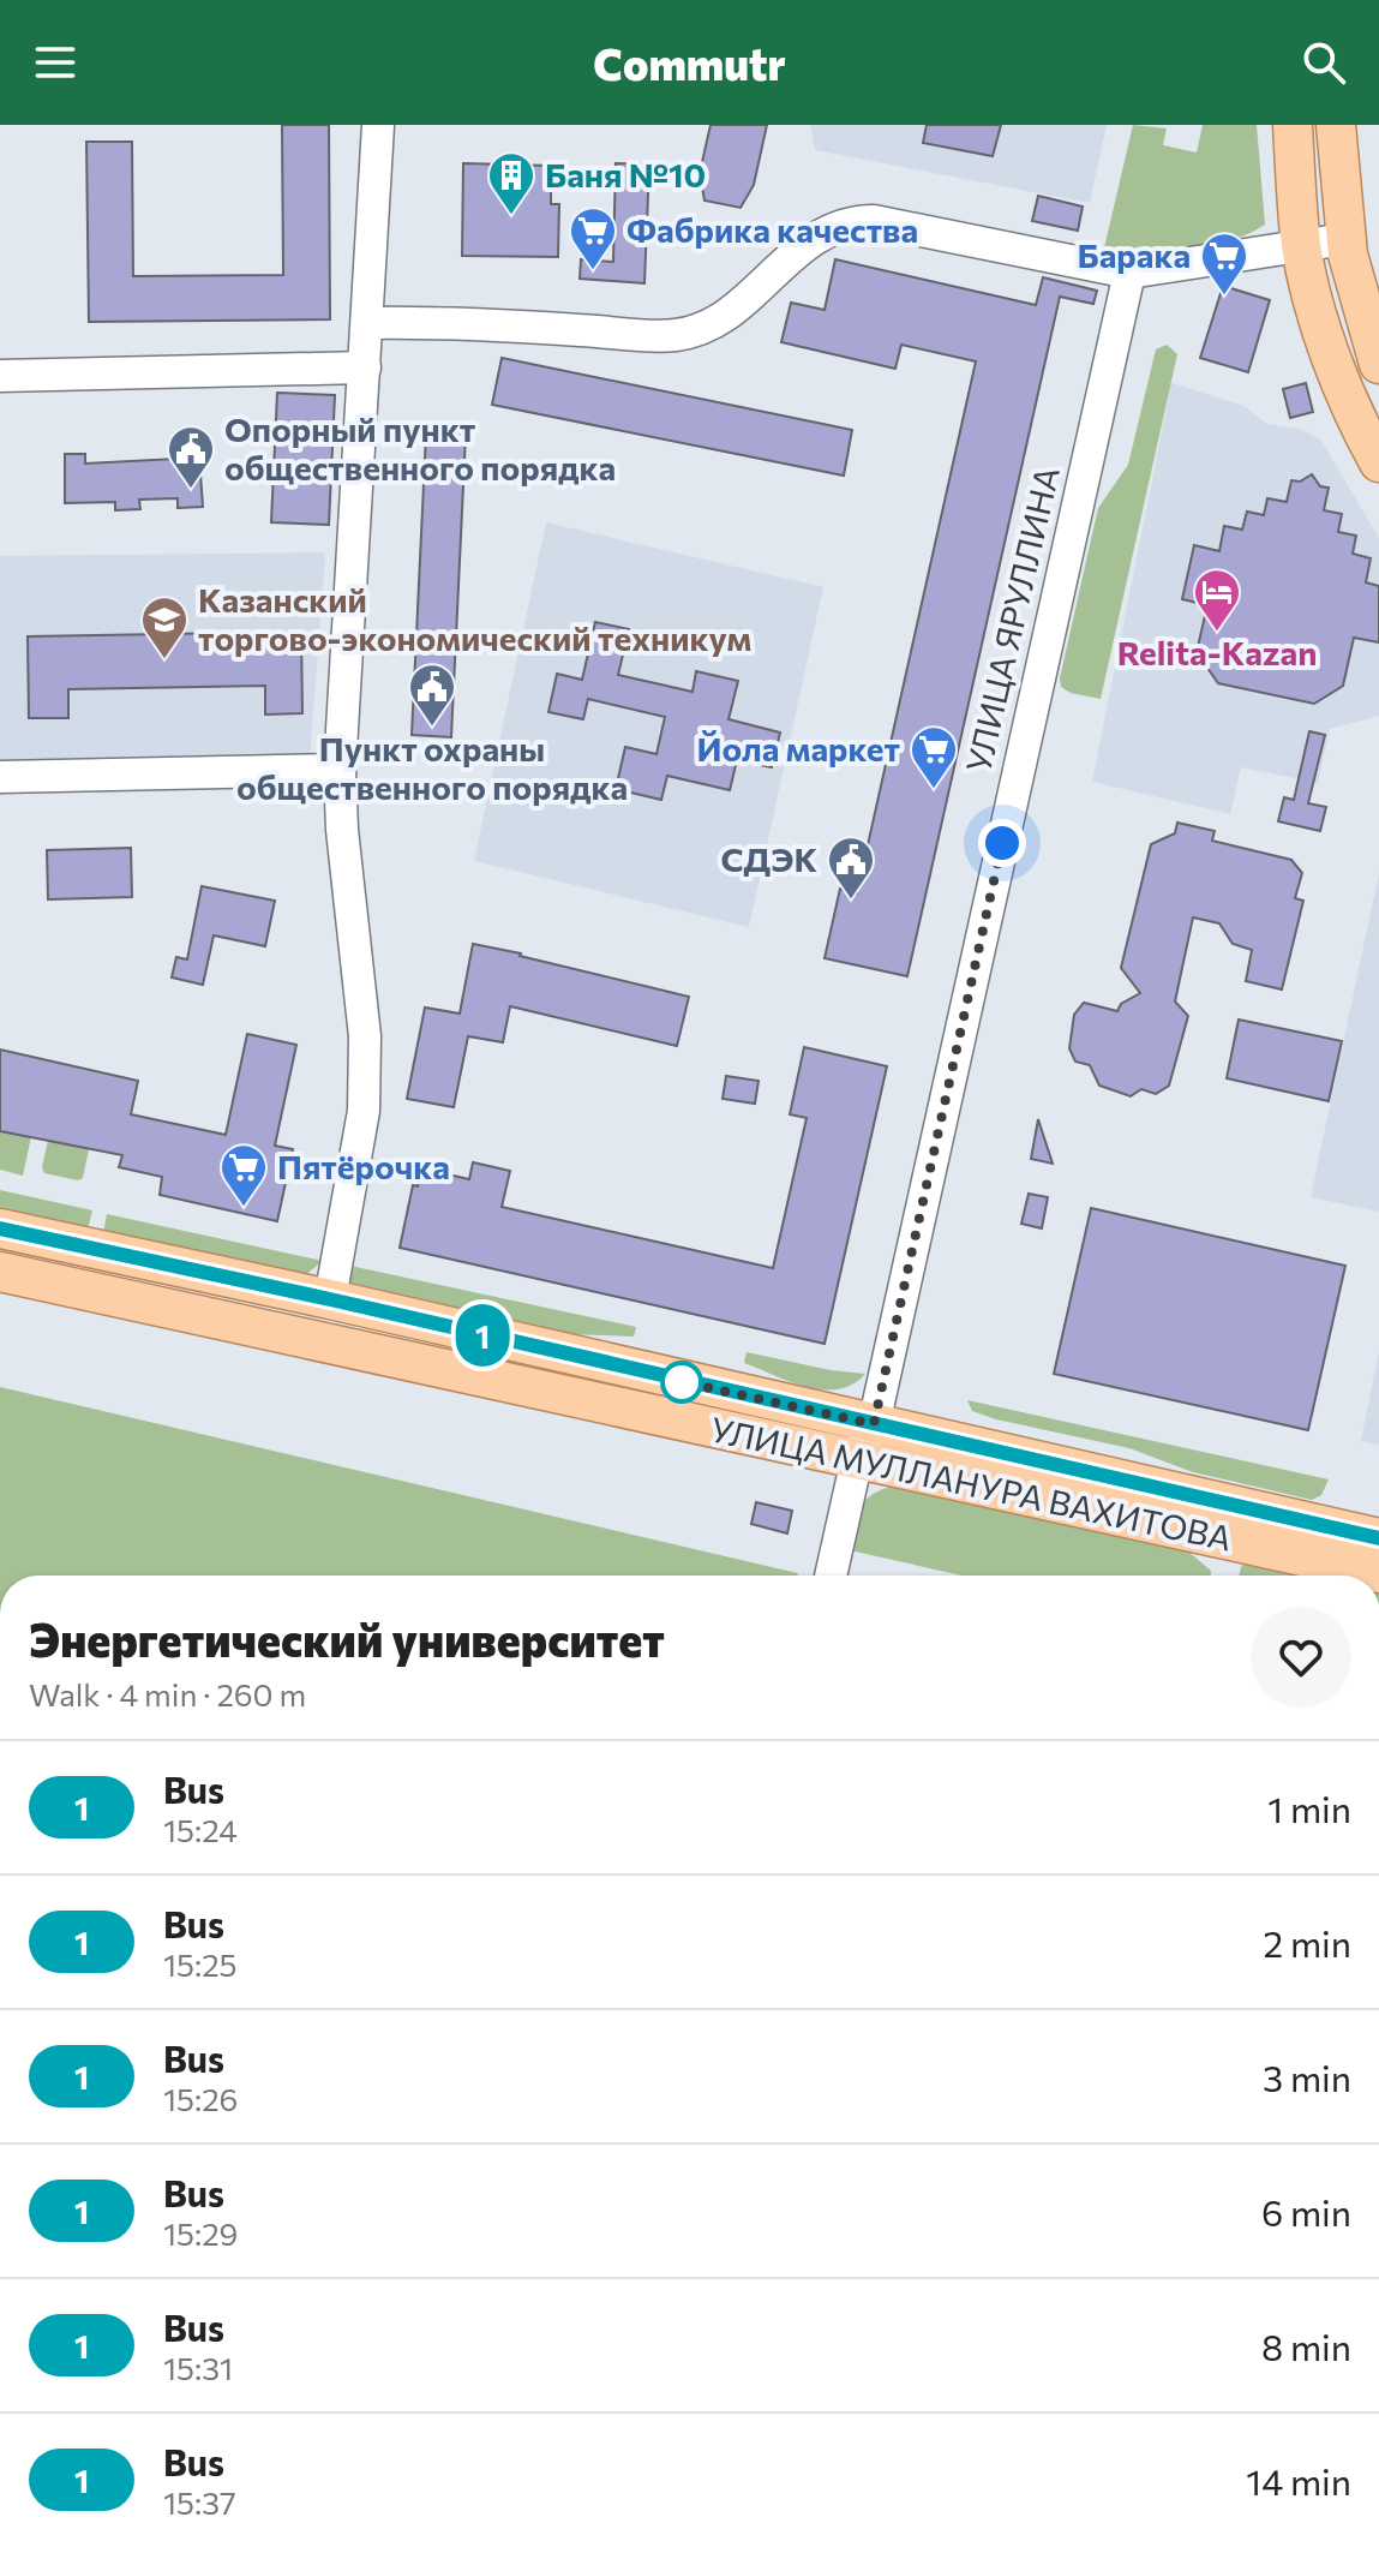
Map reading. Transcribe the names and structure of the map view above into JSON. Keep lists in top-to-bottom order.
{
  "streets": {
    "main road": ["УЛИЦА МУЛЛАНУРА ВАХИТОВА"],
    "street": ["УЛИЦА ЯРУЛЛИНА"]
  },
  "crossings": [
    ["УЛИЦА ЯРУЛЛИНА", "УЛИЦА МУЛЛАНУРА ВАХИТОВА"]
  ],
  "places": {
    "building": ["Баня №10"],
    "supermarket": [
      "Фабрика качества",
      "Барака",
      "Йола маркет",
      "Пятёрочка"
    ],
    "public building": ["Опорный пункт общественного порядка", "Пункт охраны общественного порядка", "СДЭК"],
    "hotel": ["Relita-Kazan"],
    "school or university": ["Казанский торгово-экономический техникум"]
  },
  "lines": ["bus line 1"],
  "page": {
    "header": "Commutr",
    "on_map": "1",
    "heading": ["Энергетический университет", "Walk · 4 min · 260 m"],
    "list": [
      {
        "mark": "1",
        "name": "Bus",
        "note": "15:24",
        "value": "1 min"
      },
      {
        "mark": "1",
        "name": "Bus",
        "note": "15:25",
        "value": "2 min"
      },
      {
        "mark": "1",
        "name": "Bus",
        "note": "15:26",
        "value": "3 min"
      },
      {
        "mark": "1",
        "name": "Bus",
        "note": "15:29",
        "value": "6 min"
      },
      {
        "mark": "1",
        "name": "Bus",
        "note": "15:31",
        "value": "8 min"
      },
      {
        "mark": "1",
        "name": "Bus",
        "note": "15:37",
        "value": "14 min"
      }
    ]
  }
}
